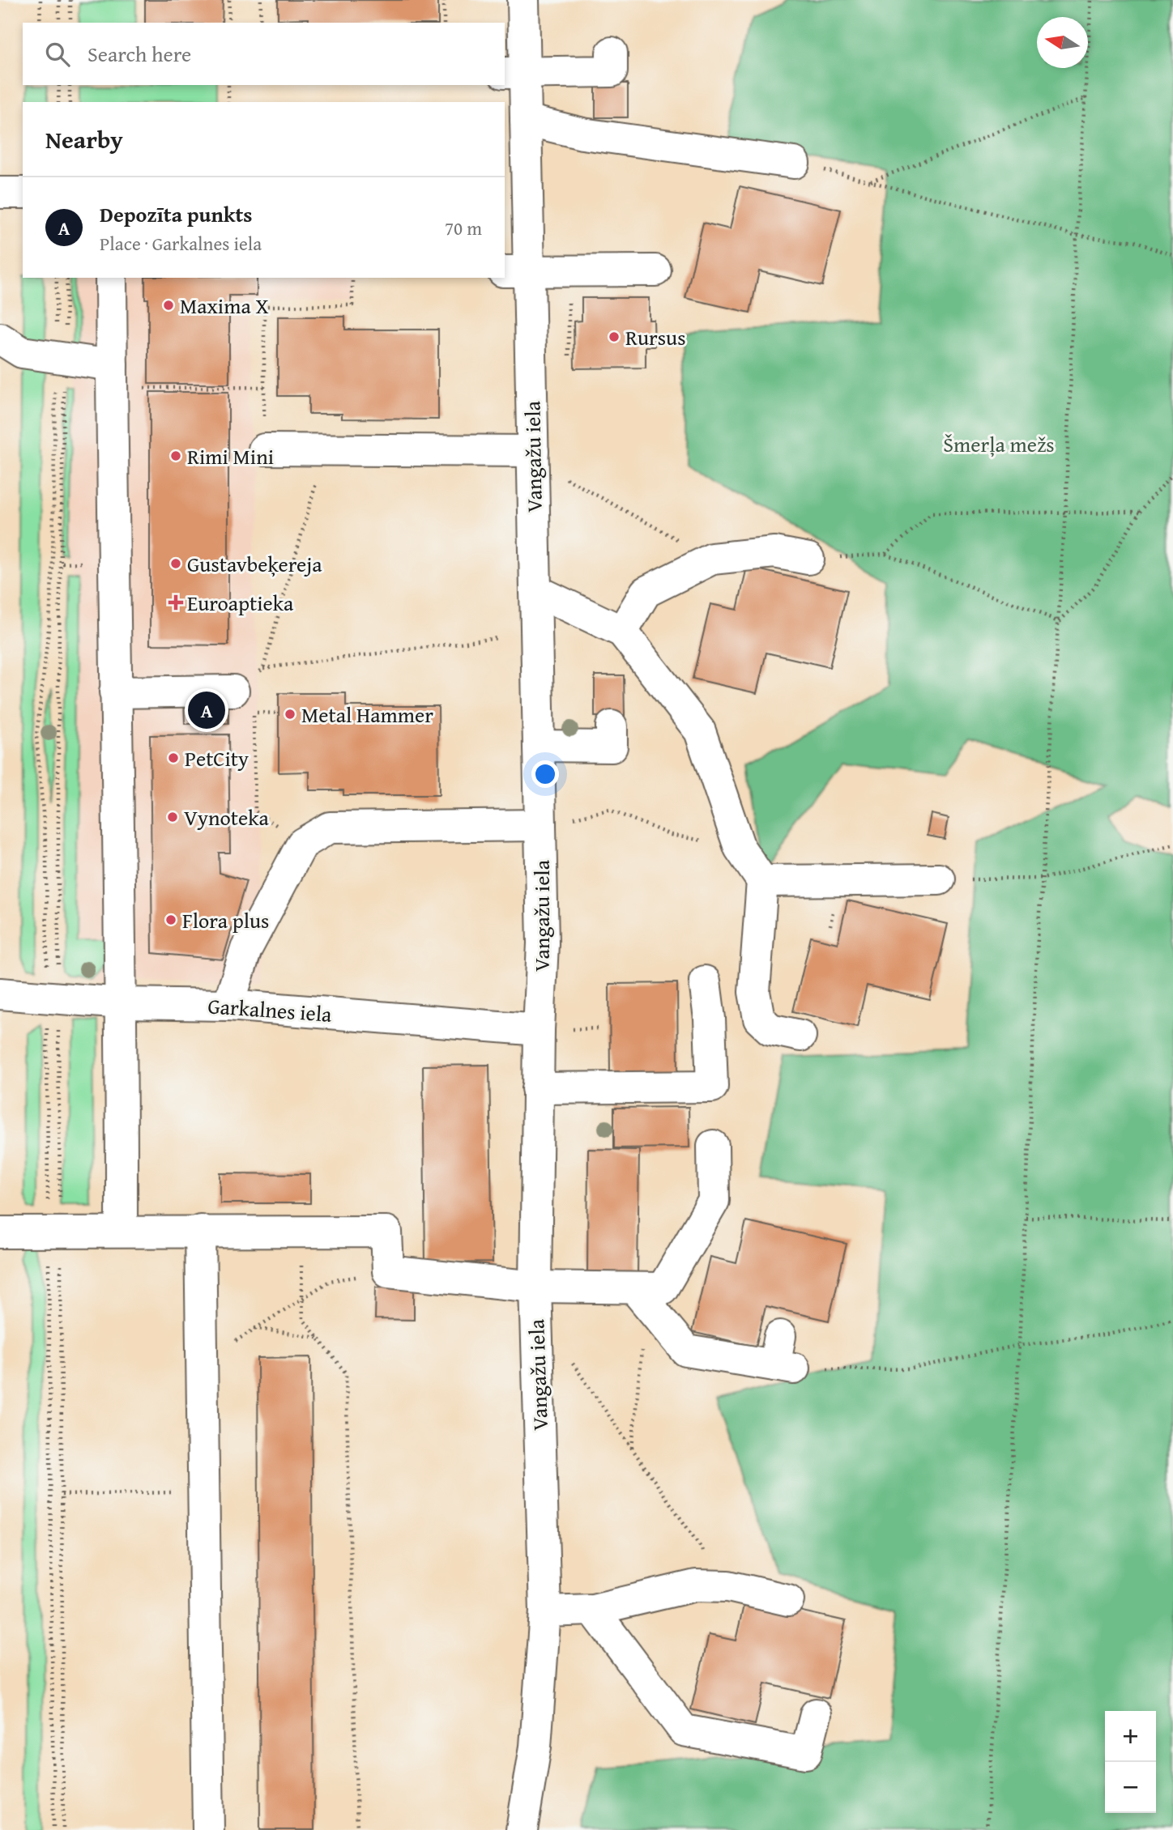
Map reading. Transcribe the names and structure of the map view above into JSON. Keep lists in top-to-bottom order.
{
  "streets": {
    "street": ["Vangažu iela", "Garkalnes iela"]
  },
  "crossings": [
    ["Vangažu iela", "Garkalnes iela"]
  ],
  "parks": ["Šmerļa mežs"],
  "places": {
    "other": [
      "Maxima X",
      "Rursus",
      "Rimi Mini",
      "Gustavbeķereja",
      "Metal Hammer",
      "PetCity",
      "Vynoteka",
      "Flora plus"
    ],
    "health": ["Euroaptieka"]
  },
  "north": "left",
  "page": {
    "search": "Search here",
    "heading": "Nearby",
    "list": [
      {
        "mark": "A",
        "name": "Depozīta punkts",
        "note": "Place · Garkalnes iela",
        "value": "70 m"
      }
    ],
    "pins": "A",
    "map_buttons": ["+", "−"]
  }
}
